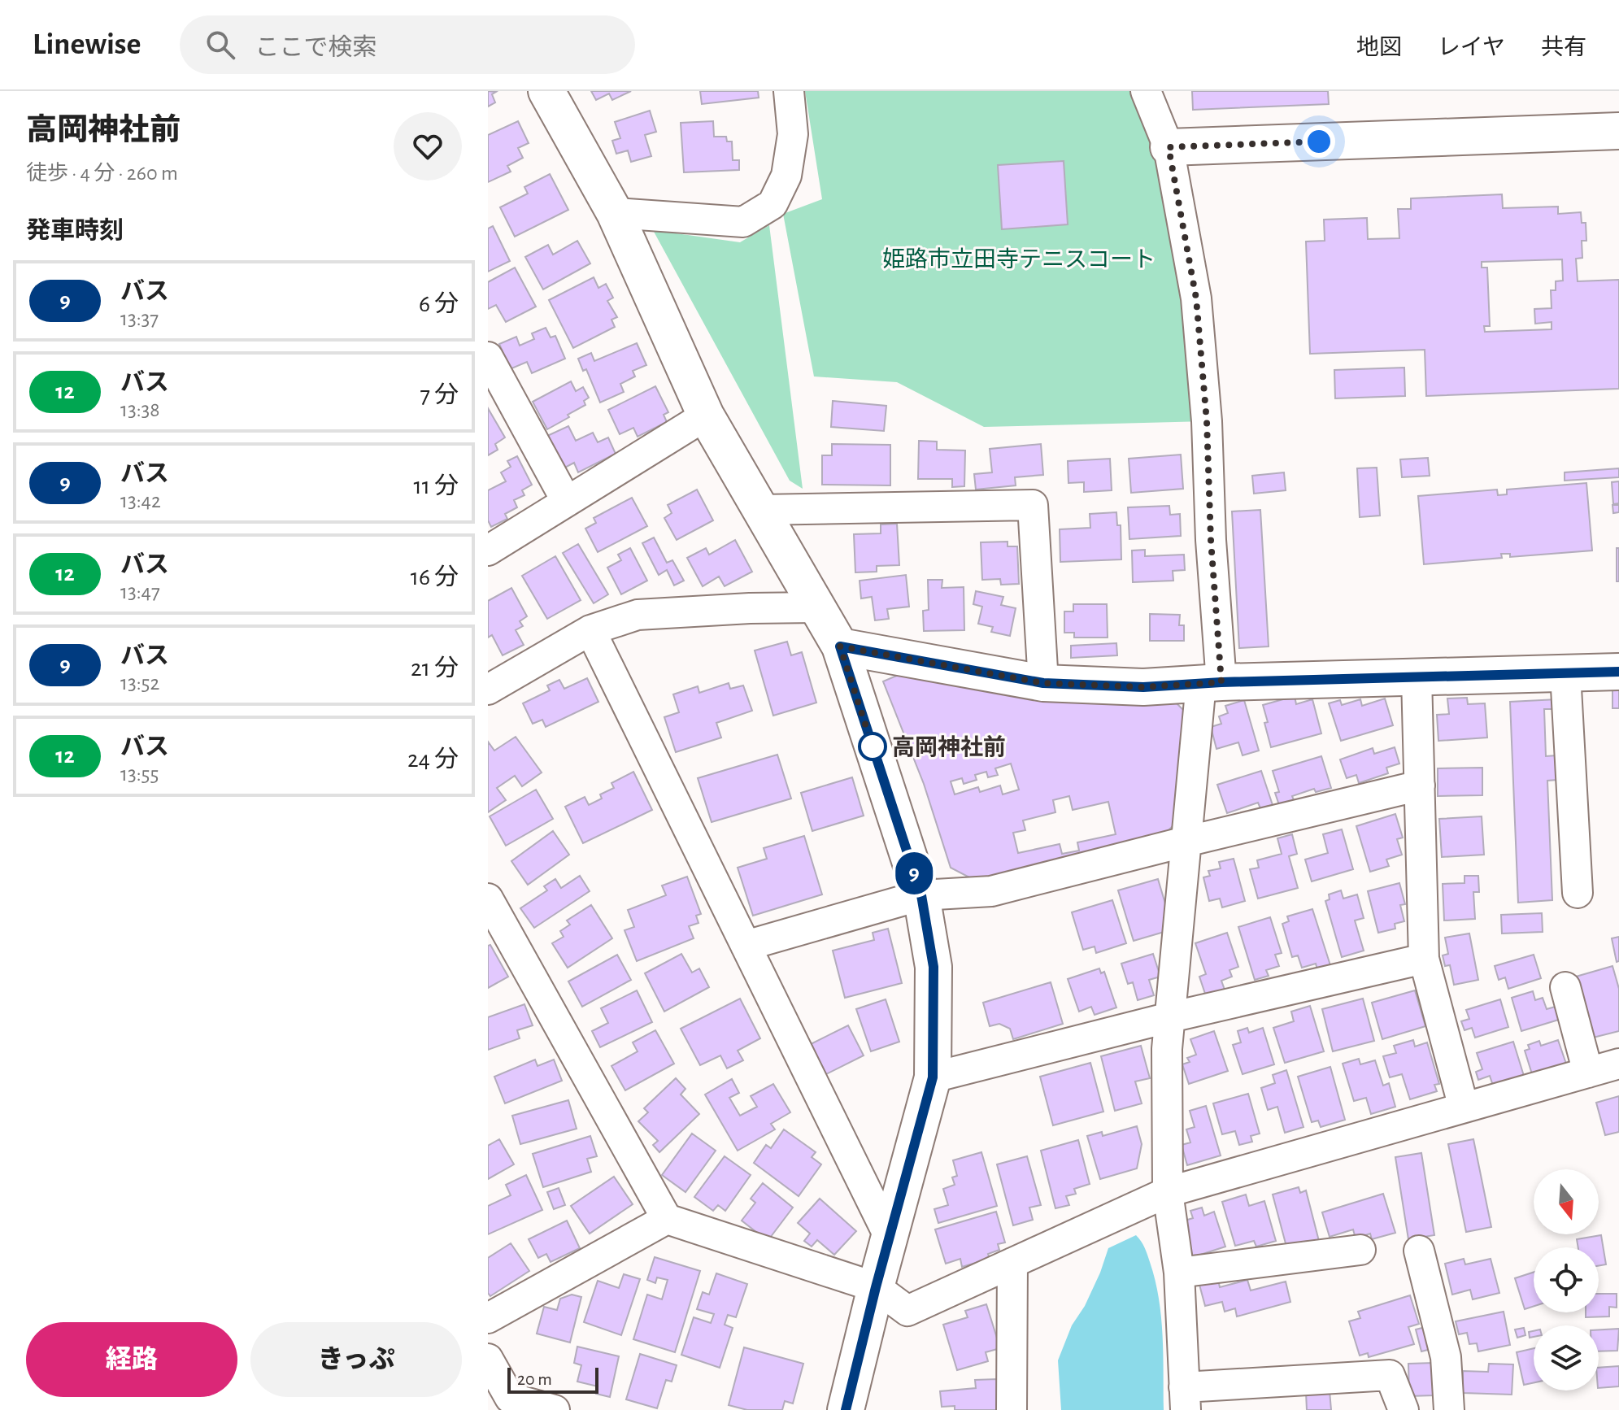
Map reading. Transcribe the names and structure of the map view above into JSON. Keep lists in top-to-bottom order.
{
  "parks": ["姫路市立田寺テニスコート"],
  "places": ["高岡神社前"],
  "lines": ["bus line 9"],
  "scale_bar": "20 m",
  "north": "bottom",
  "page": {
    "header": "Linewise",
    "search": "ここで検索",
    "nav": ["地図", "レイヤ", "共有"],
    "heading": [
      ["高岡神社前", "徒歩 · 4 分 · 260 m"],
      "発車時刻"
    ],
    "on_map": "9",
    "list": [
      {
        "mark": "9",
        "name": "バス",
        "note": "13:37",
        "value": "6 分"
      },
      {
        "mark": "12",
        "name": "バス",
        "note": "13:38",
        "value": "7 分"
      },
      {
        "mark": "9",
        "name": "バス",
        "note": "13:42",
        "value": "11 分"
      },
      {
        "mark": "12",
        "name": "バス",
        "note": "13:47",
        "value": "16 分"
      },
      {
        "mark": "9",
        "name": "バス",
        "note": "13:52",
        "value": "21 分"
      },
      {
        "mark": "12",
        "name": "バス",
        "note": "13:55",
        "value": "24 分"
      }
    ],
    "buttons": ["経路", "きっぷ"],
    "scale": "20 m"
  }
}
